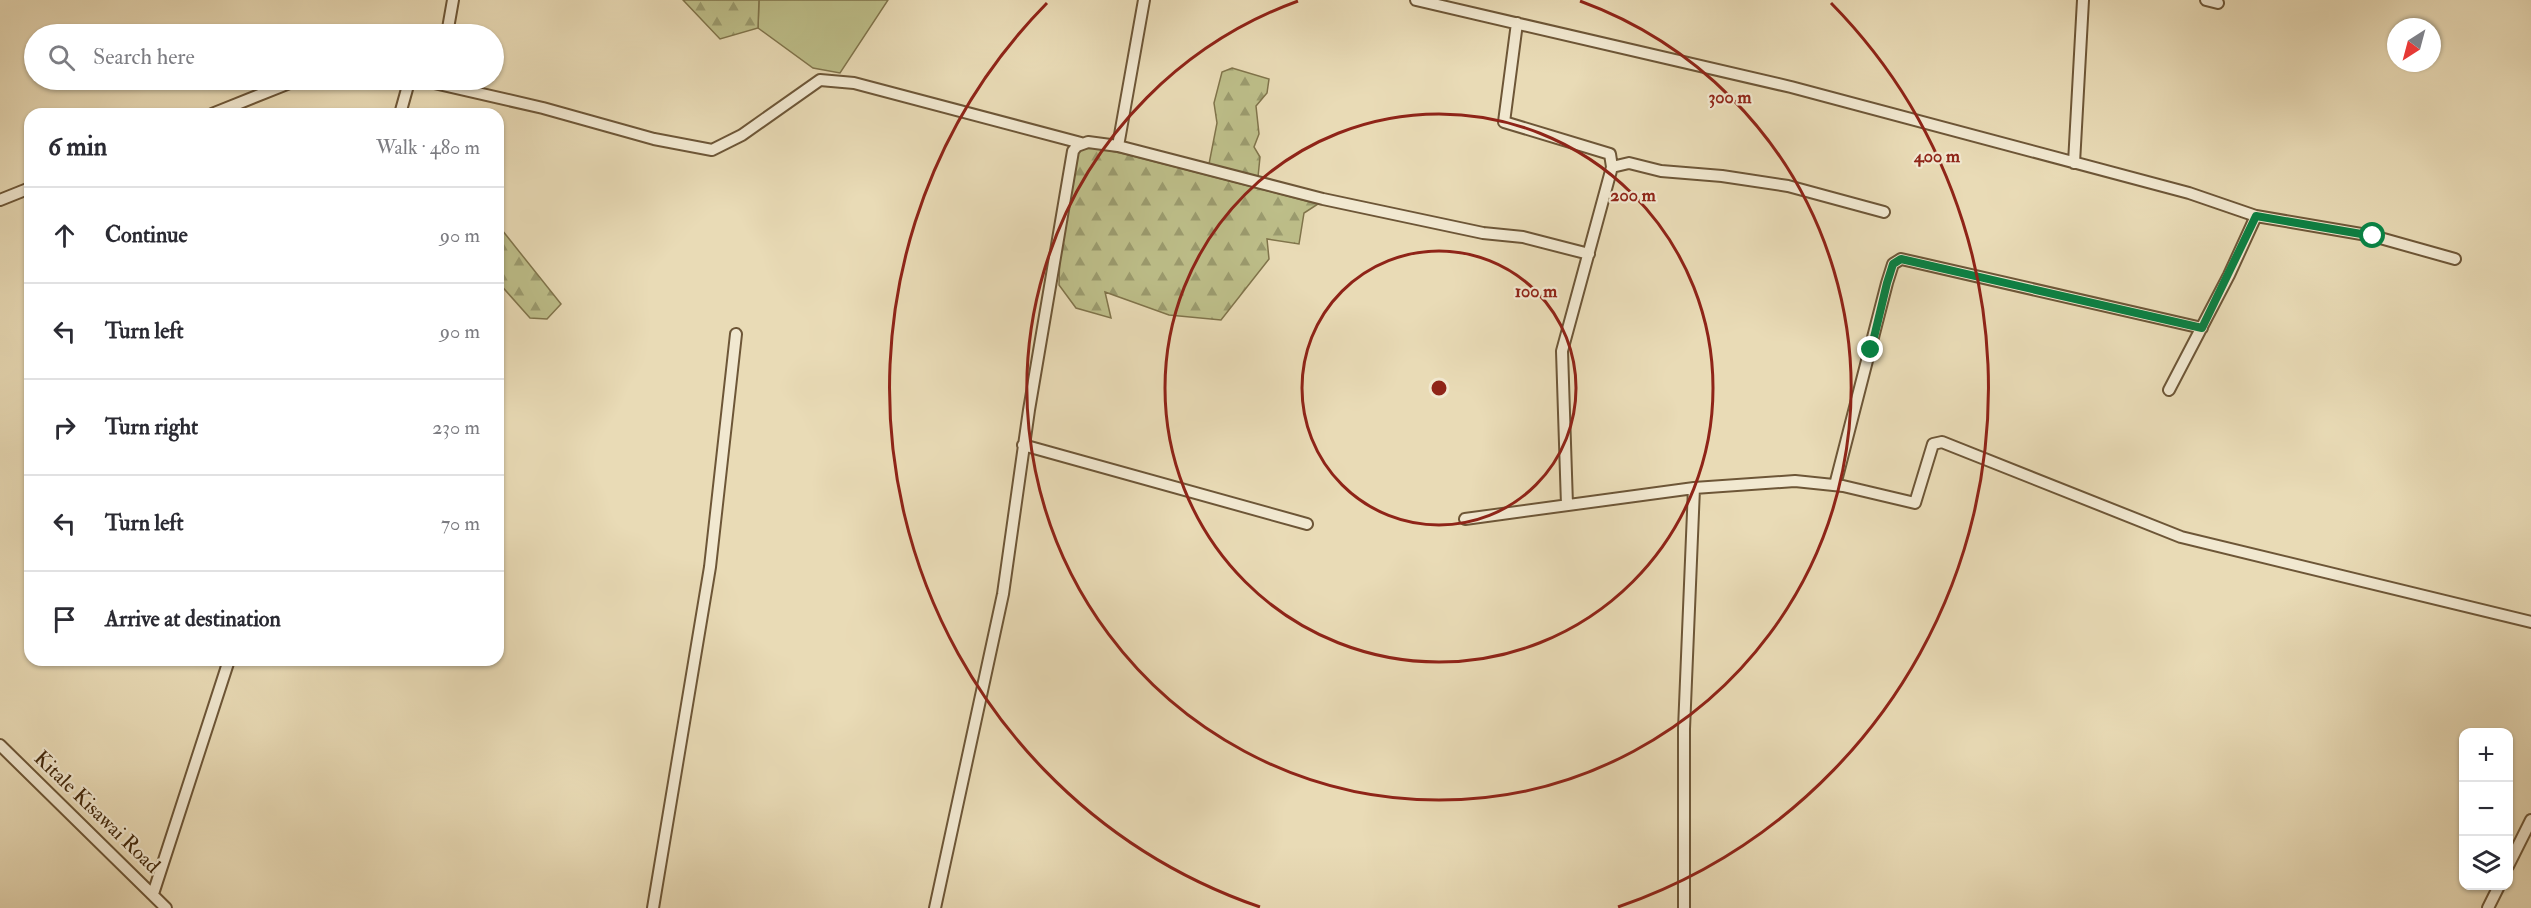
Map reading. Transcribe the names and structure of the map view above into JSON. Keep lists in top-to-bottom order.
{
  "streets": {
    "street": ["Kitale Kisawai Road"]
  },
  "north": "bottom left",
  "page": {
    "search": "Search here",
    "heading": ["6 min", "Walk · 480 m"],
    "list": [
      ["Continue", "90 m"],
      ["Turn left", "90 m"],
      ["Turn right", "230 m"],
      ["Turn left", "70 m"],
      "Arrive at destination"
    ],
    "map_buttons": ["+", "−"]
  },
  "rings": [
    "300 m",
    "400 m",
    "200 m",
    "100 m"
  ]
}
